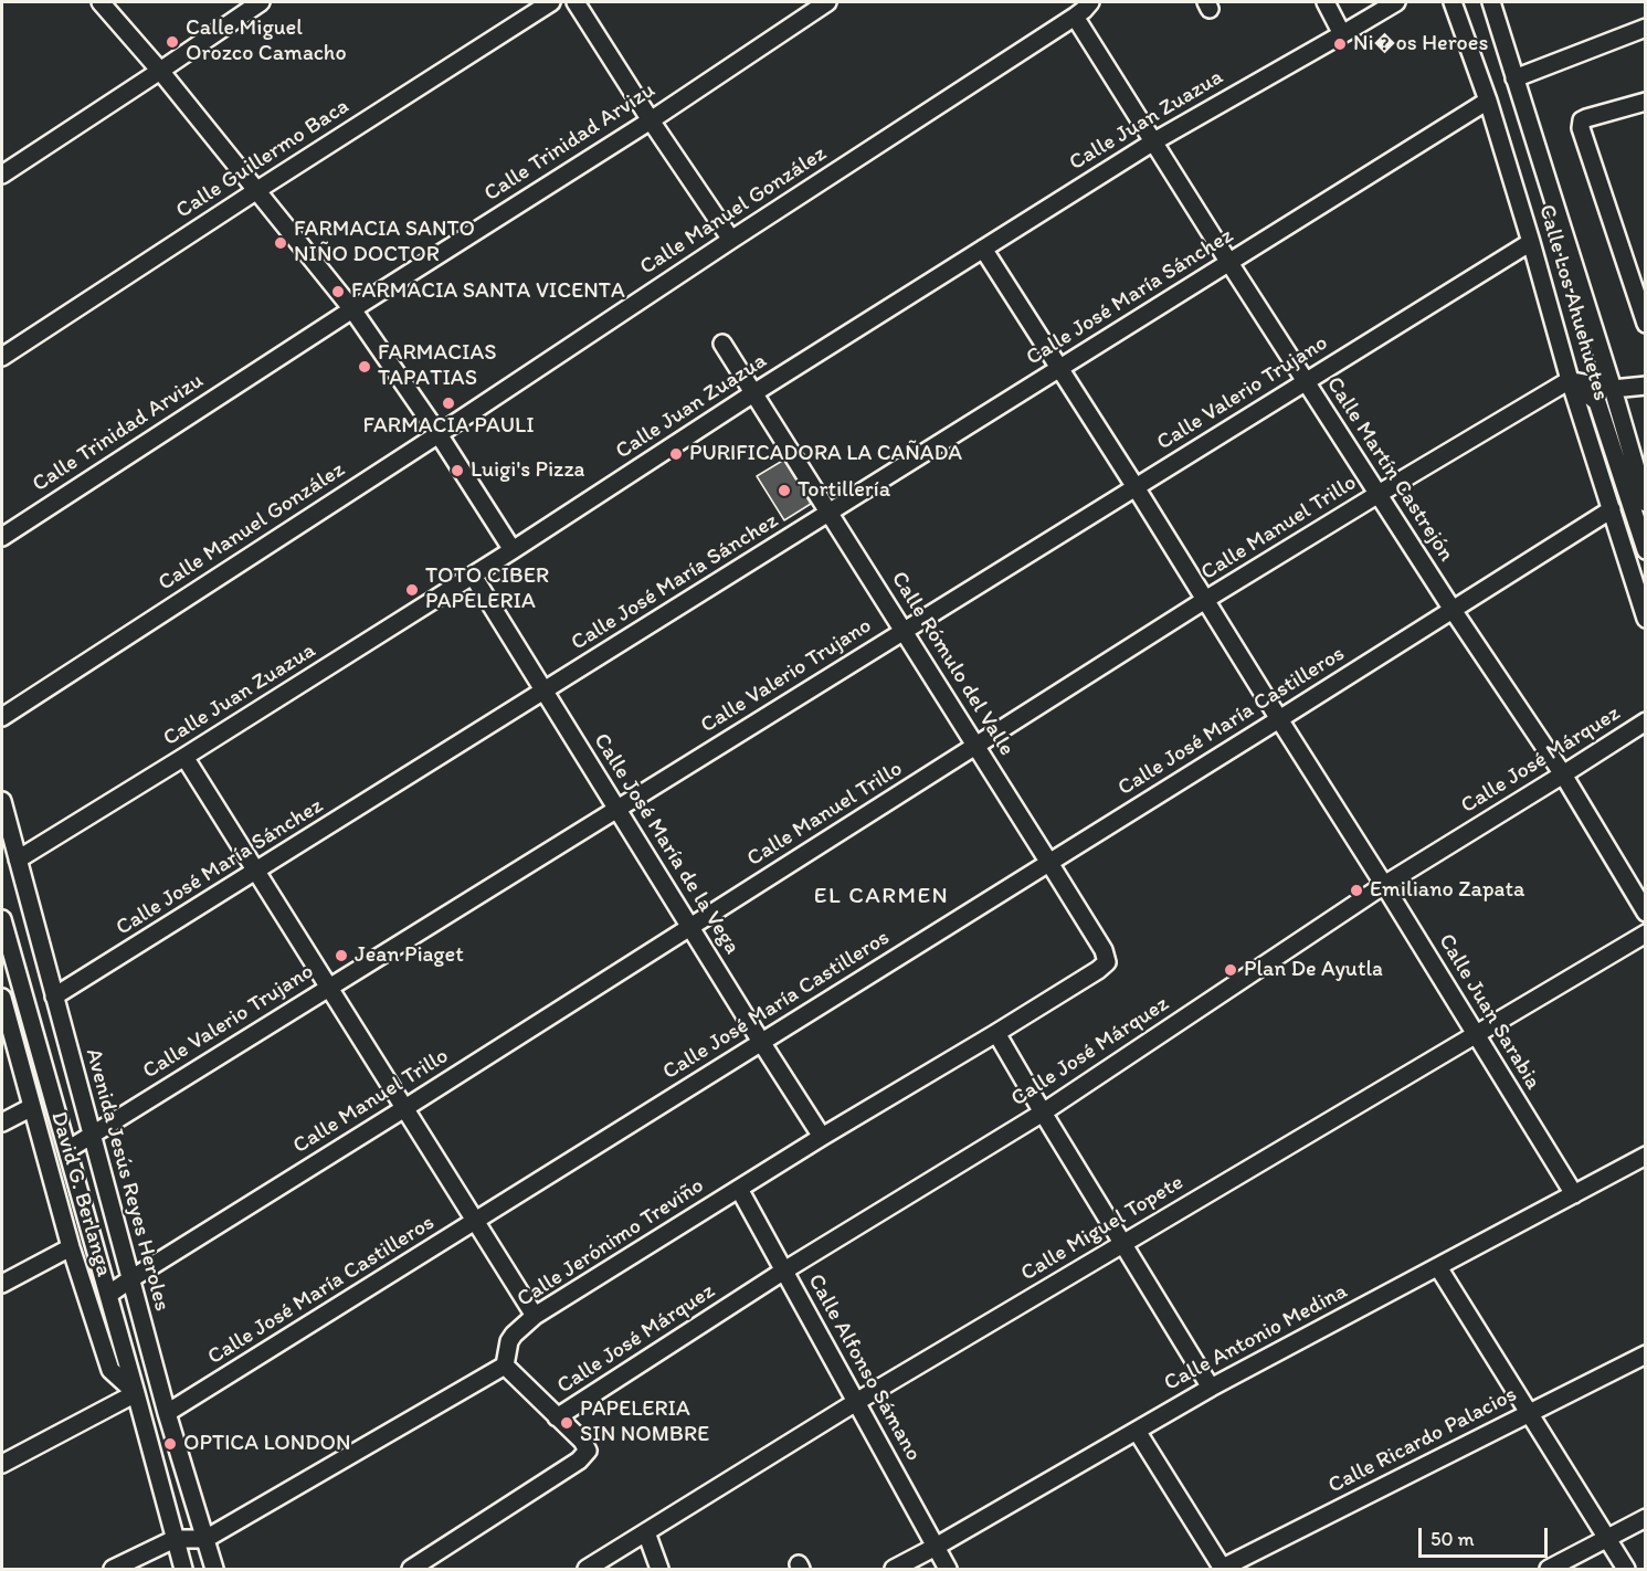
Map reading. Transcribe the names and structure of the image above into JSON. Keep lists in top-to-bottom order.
{
  "streets": {
    "street": [
      "Calle Juan Zuazua",
      "Calle Trinidad Arvizu",
      "Calle Guillermo Baca",
      "Calle Manuel González",
      "Calle José María Sánchez",
      "Calle Los Ahuehuetes",
      "Calle Valerio Trujano",
      "Calle Martín Castrejón",
      "Calle Manuel Trillo",
      "Calle Rómulo del Valle",
      "Calle José María Castilleros",
      "Calle José Márquez",
      "Calle José María de la Vega",
      "Calle Juan Sarabia",
      "Avenida Jesús Reyes Heroles",
      "David G. Berlanga",
      "Calle Miguel Topete",
      "Calle Jerónimo Treviño",
      "Calle Antonio Medina",
      "Calle Alfonso Sámano",
      "Calle Ricardo Palacios"
    ]
  },
  "crossings": [
    ["Calle Juan Zuazua", "Calle Martín Castrejón"],
    ["Calle Juan Zuazua", "Calle Rómulo del Valle"],
    ["Calle Juan Zuazua", "Calle José María de la Vega"],
    ["Calle Juan Zuazua", "Calle Juan Sarabia"],
    ["Calle Juan Zuazua", "Avenida Jesús Reyes Heroles"],
    ["Calle Manuel González", "Calle Martín Castrejón"],
    ["Calle José María Sánchez", "Calle Los Ahuehuetes"],
    ["Calle José María Sánchez", "Calle Martín Castrejón"],
    ["Calle José María Sánchez", "Calle Rómulo del Valle"],
    ["Calle José María Sánchez", "Calle José María de la Vega"],
    ["Calle José María Sánchez", "Calle Juan Sarabia"],
    ["Calle José María Sánchez", "Avenida Jesús Reyes Heroles"],
    ["Calle Los Ahuehuetes", "Calle Valerio Trujano"],
    ["Calle Los Ahuehuetes", "Calle Manuel Trillo"],
    ["Calle Los Ahuehuetes", "Calle José María Castilleros"],
    ["Calle Valerio Trujano", "Calle Martín Castrejón"],
    ["Calle Valerio Trujano", "Calle Rómulo del Valle"],
    ["Calle Valerio Trujano", "Calle José María de la Vega"],
    ["Calle Valerio Trujano", "Calle Juan Sarabia"],
    ["Calle Valerio Trujano", "Avenida Jesús Reyes Heroles"],
    ["Calle Martín Castrejón", "Calle Manuel Trillo"],
    ["Calle Martín Castrejón", "Calle José María Castilleros"],
    ["Calle Martín Castrejón", "Calle José Márquez"],
    ["Calle Manuel Trillo", "Calle Rómulo del Valle"],
    ["Calle Manuel Trillo", "Calle José María de la Vega"],
    ["Calle Manuel Trillo", "Calle Juan Sarabia"],
    ["Calle Manuel Trillo", "Avenida Jesús Reyes Heroles"],
    ["Calle Rómulo del Valle", "Calle José María Castilleros"],
    ["Calle Rómulo del Valle", "Calle Jerónimo Treviño"],
    ["Calle José María Castilleros", "Calle José María de la Vega"],
    ["Calle José María Castilleros", "Calle Juan Sarabia"],
    ["Calle José María Castilleros", "Avenida Jesús Reyes Heroles"],
    ["Calle José Márquez", "Calle Juan Sarabia"],
    ["Calle José Márquez", "Calle Alfonso Sámano"],
    ["Calle José María de la Vega", "Calle Jerónimo Treviño"],
    ["Calle Juan Sarabia", "Calle Miguel Topete"],
    ["Calle Juan Sarabia", "Calle Antonio Medina"],
    ["Calle Miguel Topete", "Calle Alfonso Sámano"],
    ["Calle Jerónimo Treviño", "Calle Alfonso Sámano"],
    ["Calle Antonio Medina", "Calle Alfonso Sámano"]
  ],
  "districts": ["EL CARMEN"],
  "places": [
    "Calle Miguel Orozco Camacho",
    "Ni�os Heroes",
    "FARMACIA SANTO NIÑO DOCTOR",
    "FARMACIA SANTA VICENTA",
    "FARMACIAS TAPATIAS",
    "FARMACIA PAULI",
    "PURIFICADORA LA CAÑADA",
    "Luigi's Pizza",
    "Tortillería",
    "TOTO CIBER PAPELERIA",
    "Emiliano Zapata",
    "Jean Piaget",
    "Plan De Ayutla",
    "PAPELERIA SIN NOMBRE",
    "OPTICA LONDON"
  ],
  "scale_bar": "50 m"
}
